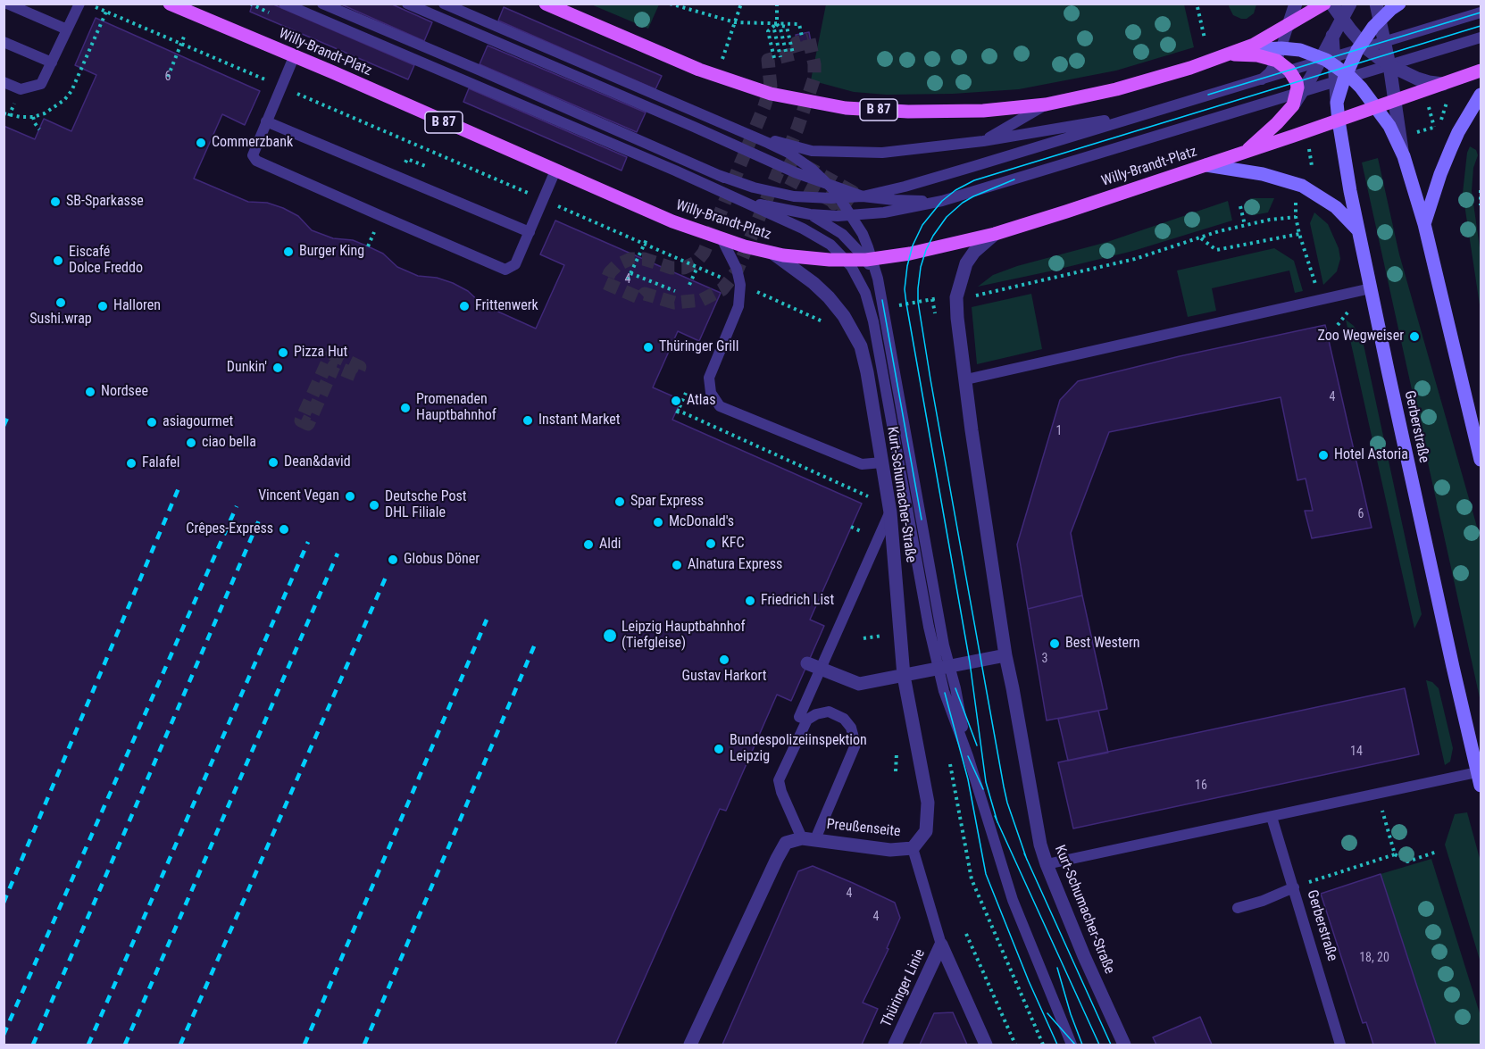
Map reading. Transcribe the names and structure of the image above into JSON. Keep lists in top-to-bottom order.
{
  "streets": {
    "main road": ["Willy-Brandt-Platz", "B 87", "Gerberstraße"],
    "street": ["Kurt-Schumacher-Straße", "Preußenseite", "Thüringer Linie"]
  },
  "crossings": [
    ["Willy-Brandt-Platz", "B 87"],
    ["Willy-Brandt-Platz", "Gerberstraße"],
    ["Willy-Brandt-Platz", "Kurt-Schumacher-Straße"],
    ["B 87", "Gerberstraße"],
    ["Kurt-Schumacher-Straße", "Preußenseite"]
  ],
  "places": [
    "Commerzbank",
    "SB-Sparkasse",
    "Burger King",
    "Eiscafé Dolce Freddo",
    "Sushi.wrap",
    "Halloren",
    "Frittenwerk",
    "Zoo Wegweiser",
    "Thüringer Grill",
    "Pizza Hut",
    "Dunkin'",
    "Nordsee",
    "Atlas",
    "Promenaden Hauptbahnhof",
    "Instant Market",
    "asiagourmet",
    "ciao bella",
    "Hotel Astoria",
    "Dean&david",
    "Falafel",
    "Vincent Vegan",
    "Spar Express",
    "Deutsche Post DHL Filiale",
    "McDonald's",
    "Crêpes-Express",
    "KFC",
    "Aldi",
    "Globus Döner",
    "Alnatura Express",
    "Friedrich List",
    "Leipzig Hauptbahnhof (Tiefgleise)",
    "Best Western",
    "Gustav Harkort",
    "Bundespolizeiinspektion Leipzig"
  ],
  "house_numbers": [
    "6",
    "4",
    "4",
    "1",
    "6",
    "3",
    "14",
    "16",
    "4",
    "4",
    "18, 20"
  ]
}
